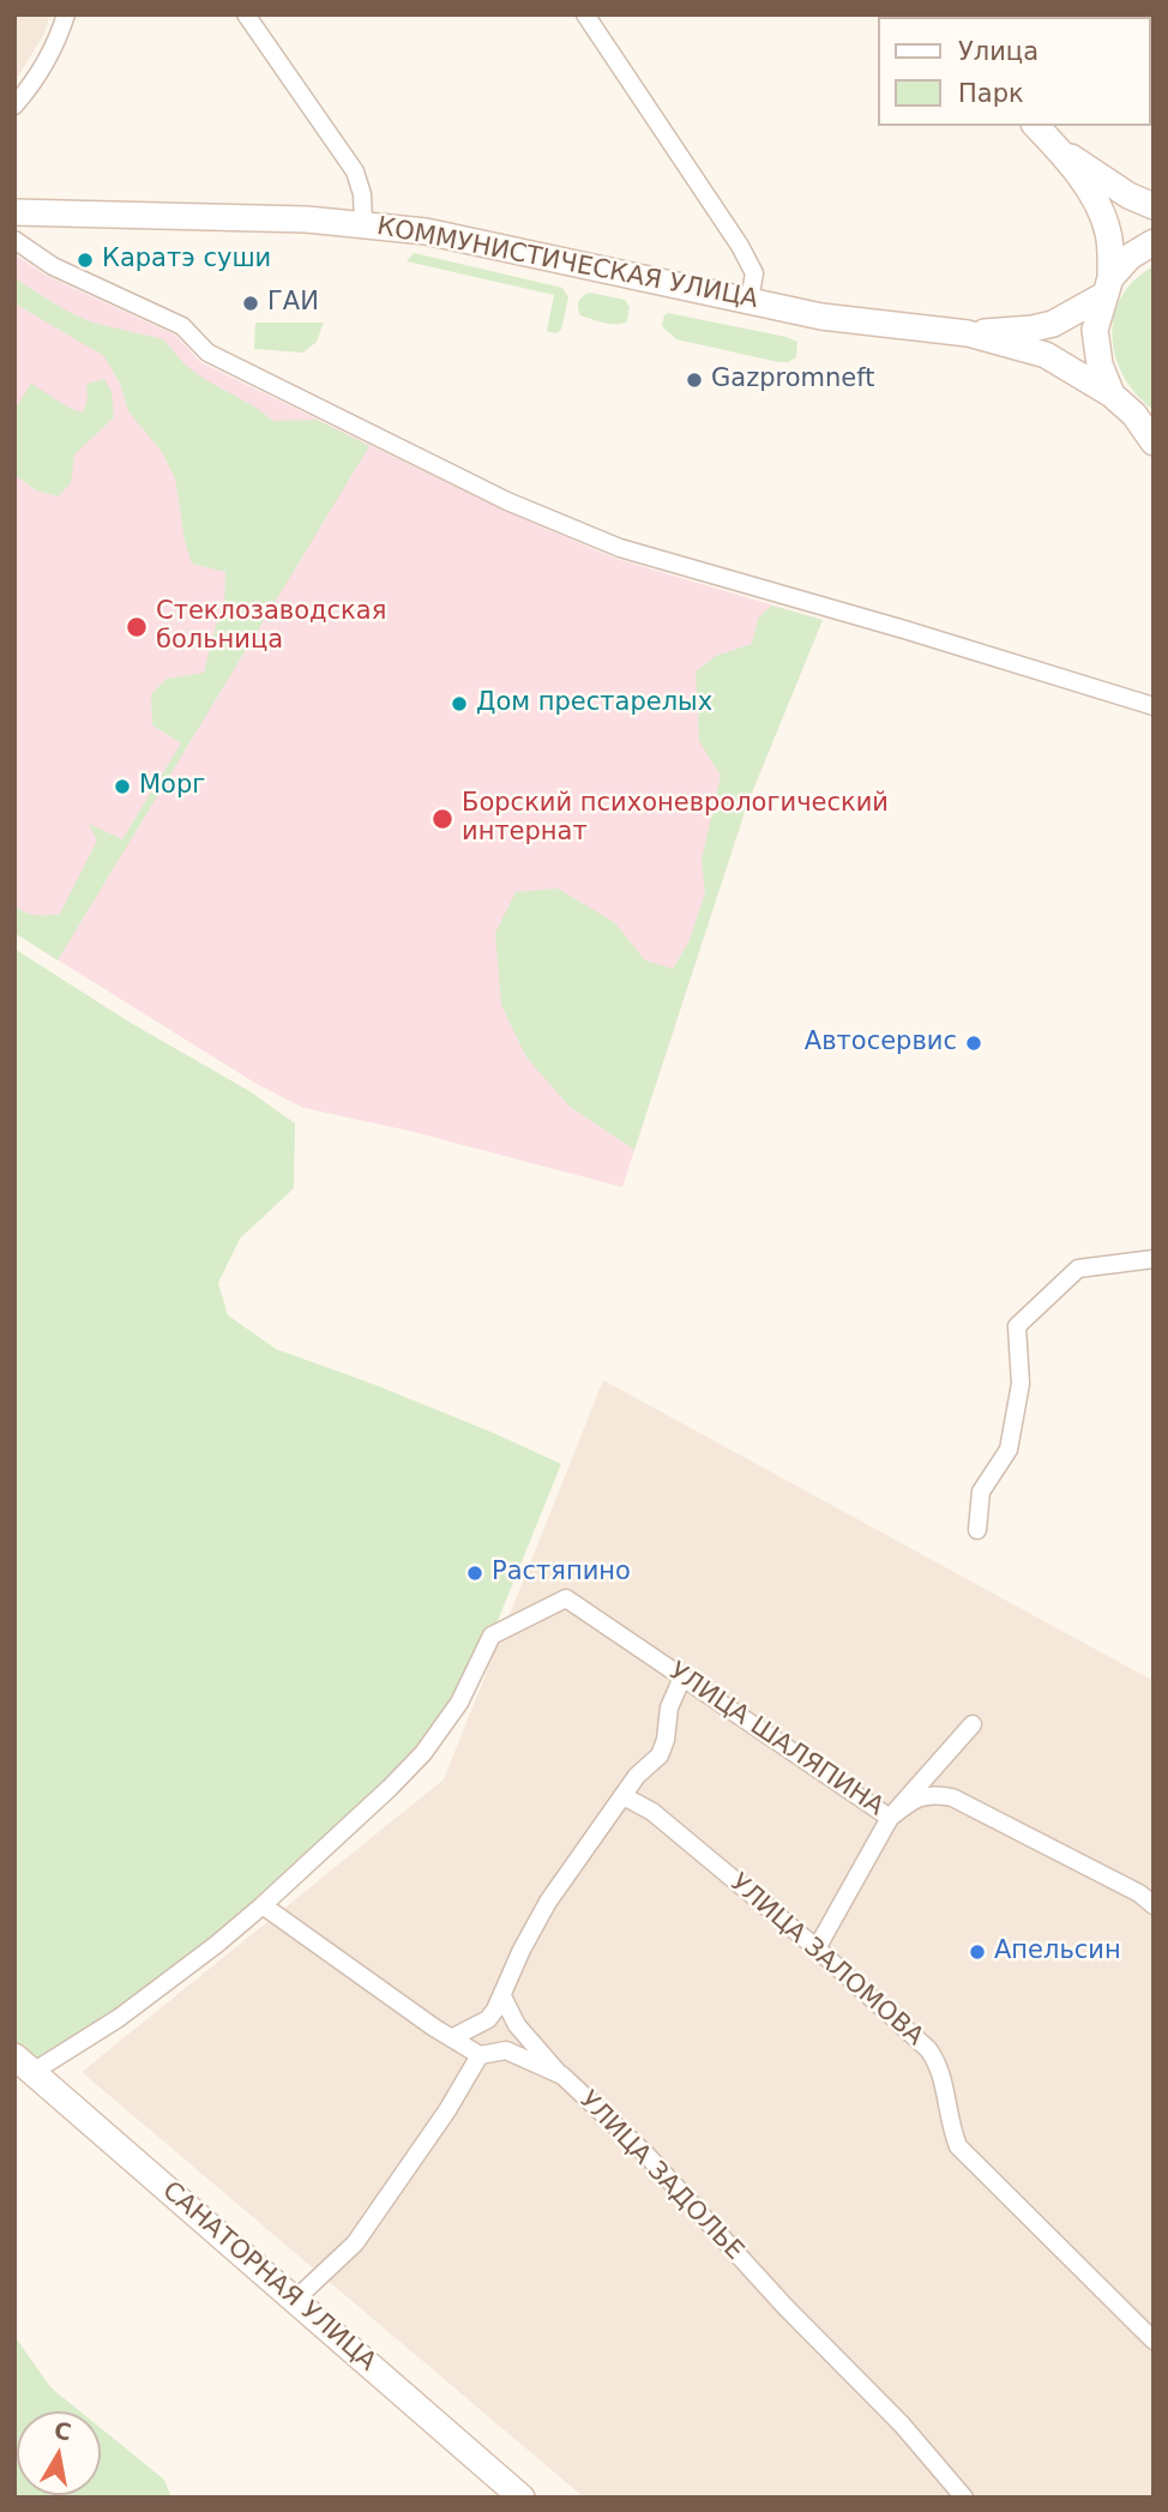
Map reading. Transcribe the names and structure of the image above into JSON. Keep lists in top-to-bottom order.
{
  "streets": {
    "street": [
      "КОММУНИСТИЧЕСКАЯ УЛИЦА",
      "УЛИЦА ШАЛЯПИНА",
      "УЛИЦА ЗАЛОМОВА",
      "УЛИЦА ЗАДОЛЬЕ",
      "САНАТОРНАЯ УЛИЦА"
    ]
  },
  "places": [
    "Каратэ суши",
    "ГАИ",
    "Gazpromneft",
    "Стеклозаводская больница",
    "Дом престарелых",
    "Морг",
    "Борский психоневрологический интернат",
    "Автосервис",
    "Растяпино",
    "Апельсин"
  ],
  "legend": ["Улица", "Парк"],
  "north": "top"
}
